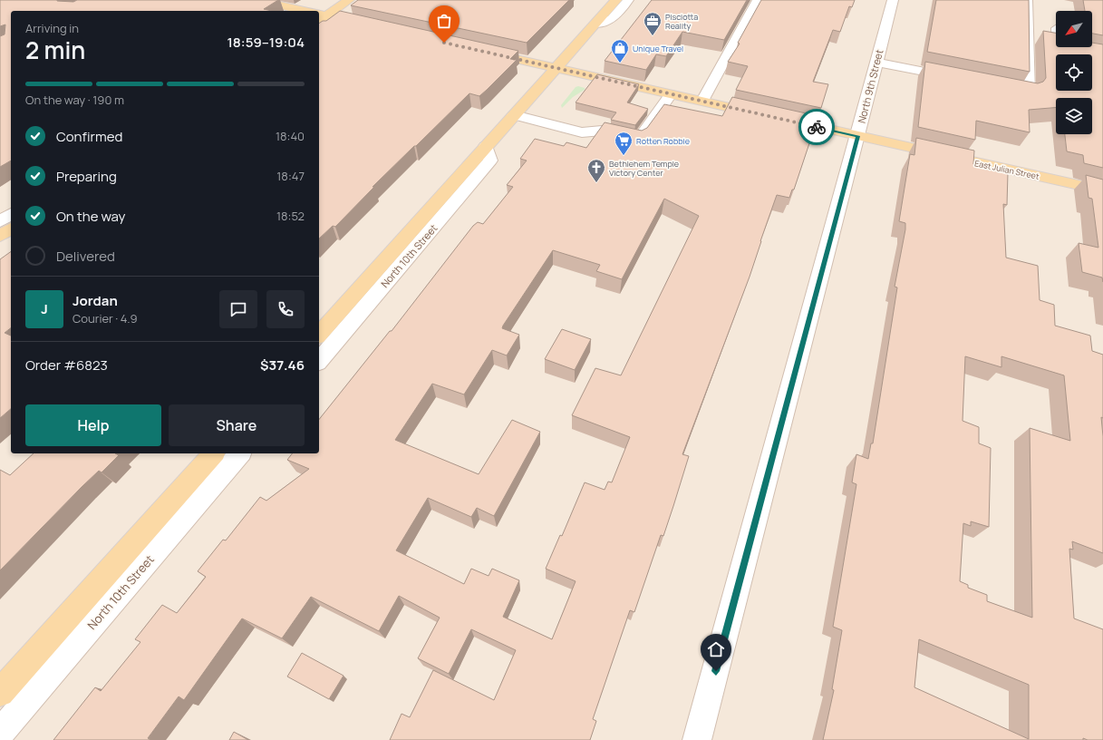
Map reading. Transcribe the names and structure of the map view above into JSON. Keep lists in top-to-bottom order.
{
  "streets": {
    "main road": ["East Julian Street", "North 10th Street"],
    "street": ["North 9th Street"]
  },
  "crossings": [
    ["North 9th Street", "East Julian Street"]
  ],
  "places": {
    "office": ["Pisciotta Reality"],
    "shop": ["Unique Travel"],
    "supermarket": ["Rotten Robbie"],
    "church": ["Bethlehem Temple Victory Center"]
  },
  "north": "bottom left",
  "page": {
    "heading": ["2 min", "Arriving in", "18:59–19:04"],
    "panel": [
      "Jordan",
      "Courier · 4.9",
      "Order #6823",
      "$37.46"
    ],
    "bar": "On the way · 190 m",
    "list": [
      ["Confirmed", "18:40"],
      ["Preparing", "18:47"],
      ["On the way", "18:52"],
      "Delivered"
    ],
    "round": "J",
    "buttons": ["Help", "Share"]
  }
}
